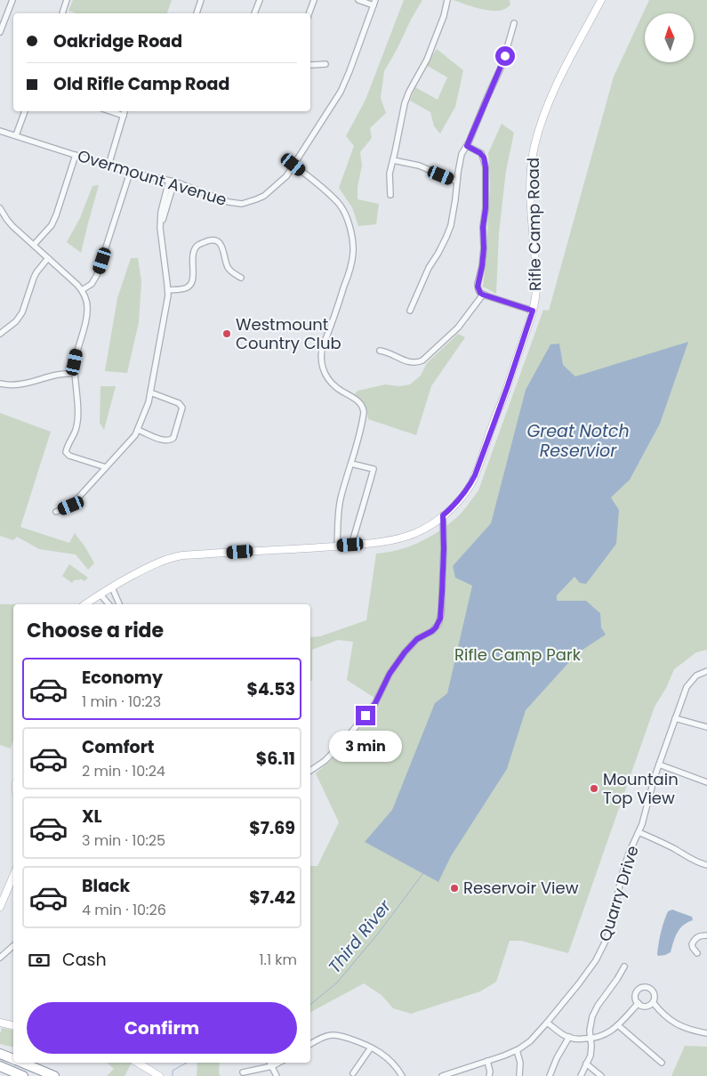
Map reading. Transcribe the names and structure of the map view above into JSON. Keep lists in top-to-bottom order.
{
  "streets": {
    "street": ["Overmount Avenue", "Rifle Camp Road", "Quarry Drive"]
  },
  "water": ["Great Notch Reservior", "Third River"],
  "parks": ["Rifle Camp Park"],
  "places": ["Westmount Country Club", "Mountain Top View", "Reservoir View"],
  "north": "top",
  "page": {
    "banner": ["Oakridge Road", "Old Rifle Camp Road"],
    "heading": "Choose a ride",
    "list": [
      {
        "name": "Economy",
        "note": "1 min · 10:23",
        "value": "$4.53"
      },
      {
        "name": "Comfort",
        "note": "2 min · 10:24",
        "value": "$6.11"
      },
      {
        "name": "XL",
        "note": "3 min · 10:25",
        "value": "$7.69"
      },
      {
        "name": "Black",
        "note": "4 min · 10:26",
        "value": "$7.42"
      }
    ],
    "bubble": "3 min",
    "pay": ["Cash", "1.1 km"],
    "buttons": "Confirm"
  }
}
